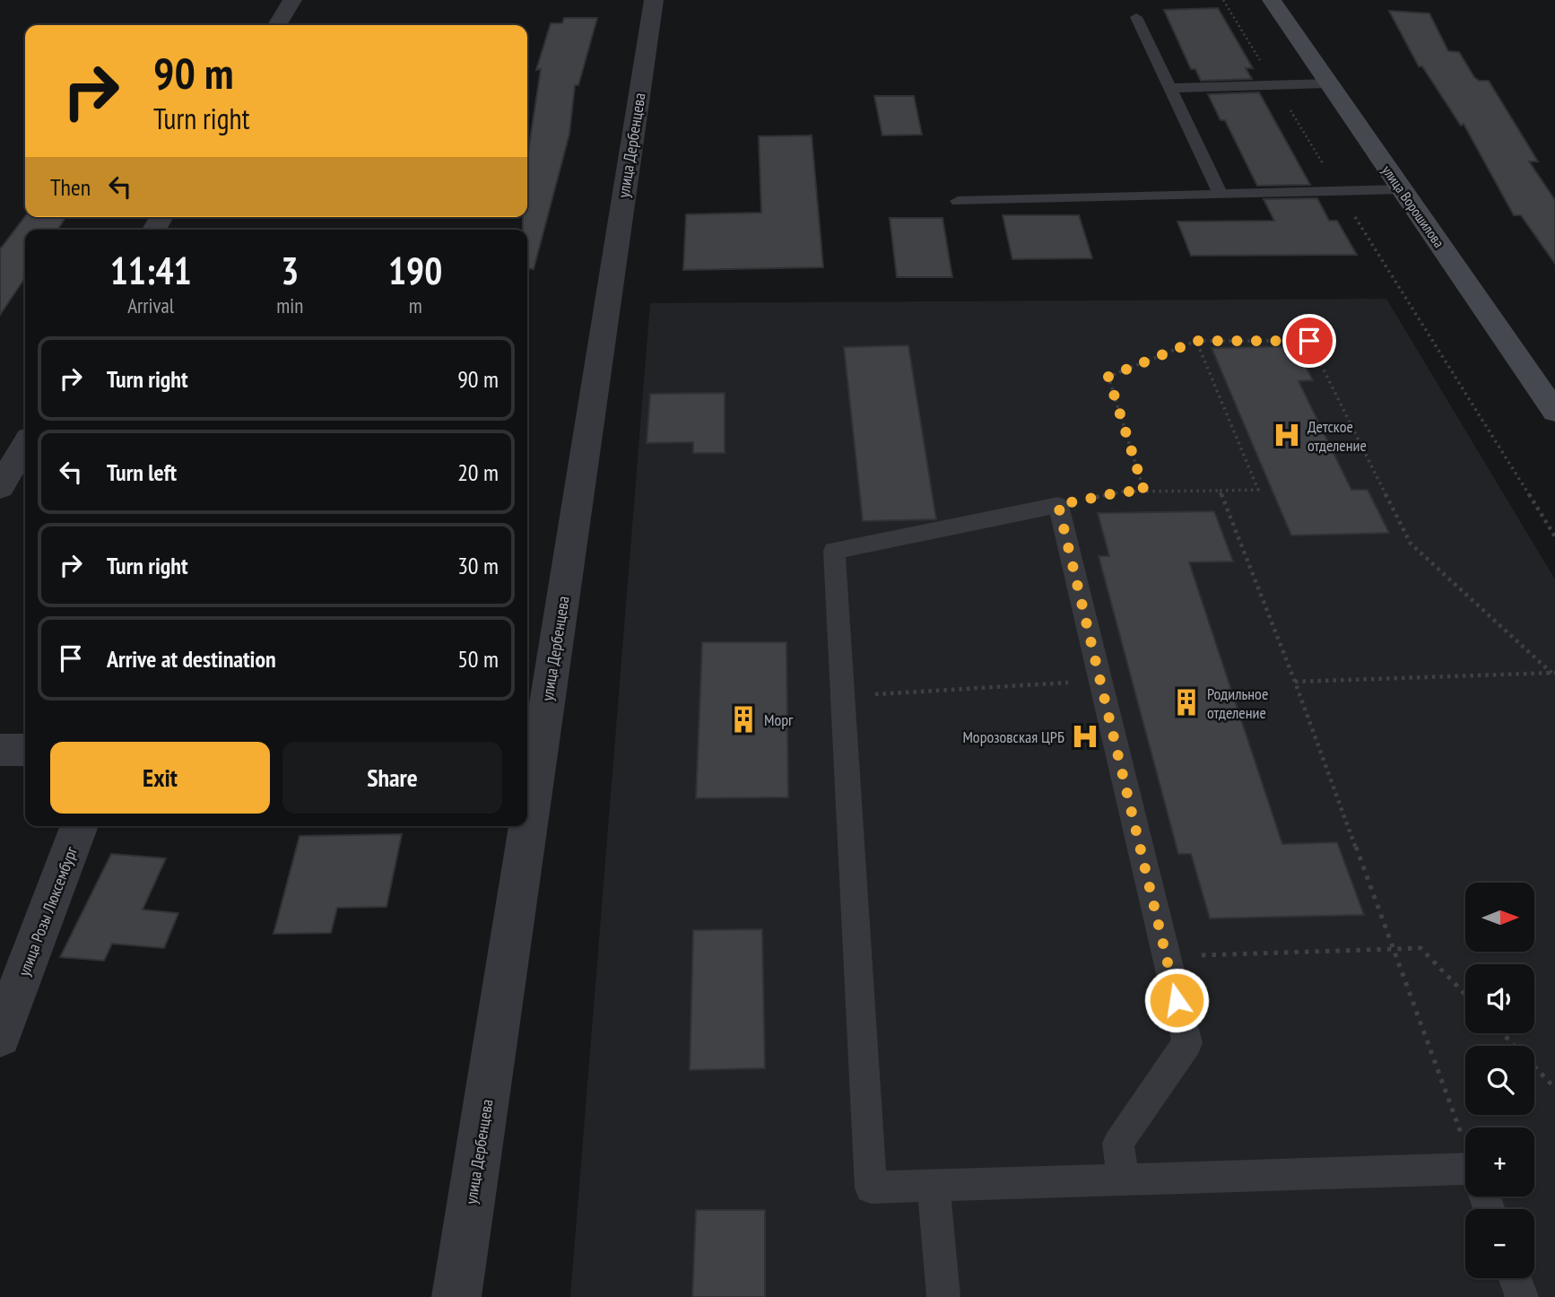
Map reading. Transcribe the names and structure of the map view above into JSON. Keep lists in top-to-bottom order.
{
  "streets": {
    "main road": ["улица Ворошилова"],
    "street": ["улица Дербенцева", "улица Розы Люксембург"]
  },
  "places": {
    "hospital": ["Детское отделение", "Морозовская ЦРБ"],
    "building": ["Родильное отделение", "Морг"]
  },
  "north": "right",
  "page": {
    "turn": ["90 m", "Turn right"],
    "then": "Then",
    "eta": [
      "11:41",
      "Arrival",
      "3",
      "min",
      "190",
      "m"
    ],
    "list": [
      {
        "name": "Turn right",
        "value": "90 m"
      },
      {
        "name": "Turn left",
        "value": "20 m"
      },
      {
        "name": "Turn right",
        "value": "30 m"
      },
      {
        "name": "Arrive at destination",
        "value": "50 m"
      }
    ],
    "buttons": ["Exit", "Share"],
    "map_buttons": ["+", "−"]
  }
}
